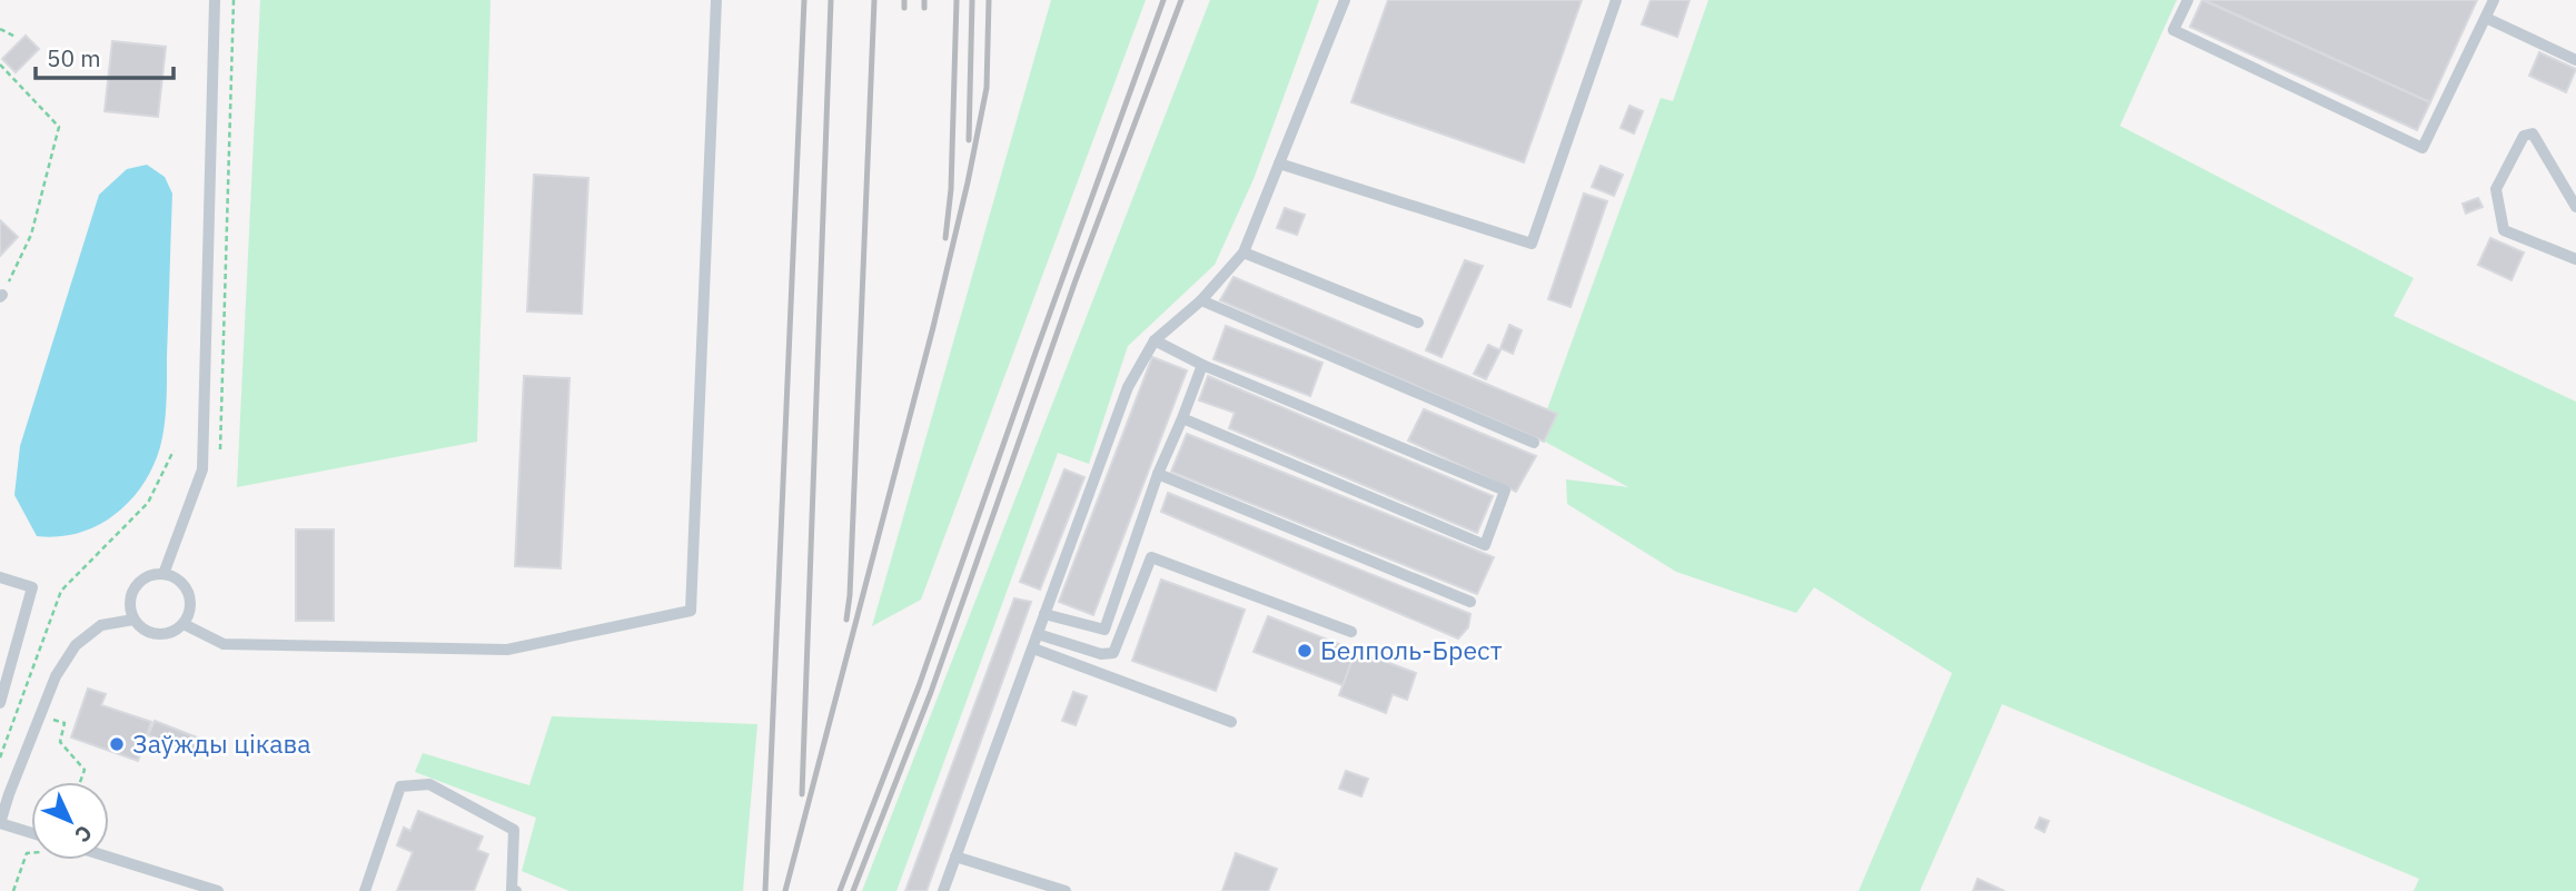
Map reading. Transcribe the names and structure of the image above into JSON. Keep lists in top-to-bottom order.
{
  "places": ["Белполь-Брест", "Заўжды цікава"],
  "scale_bar": "50 m",
  "north": "bottom right"
}
